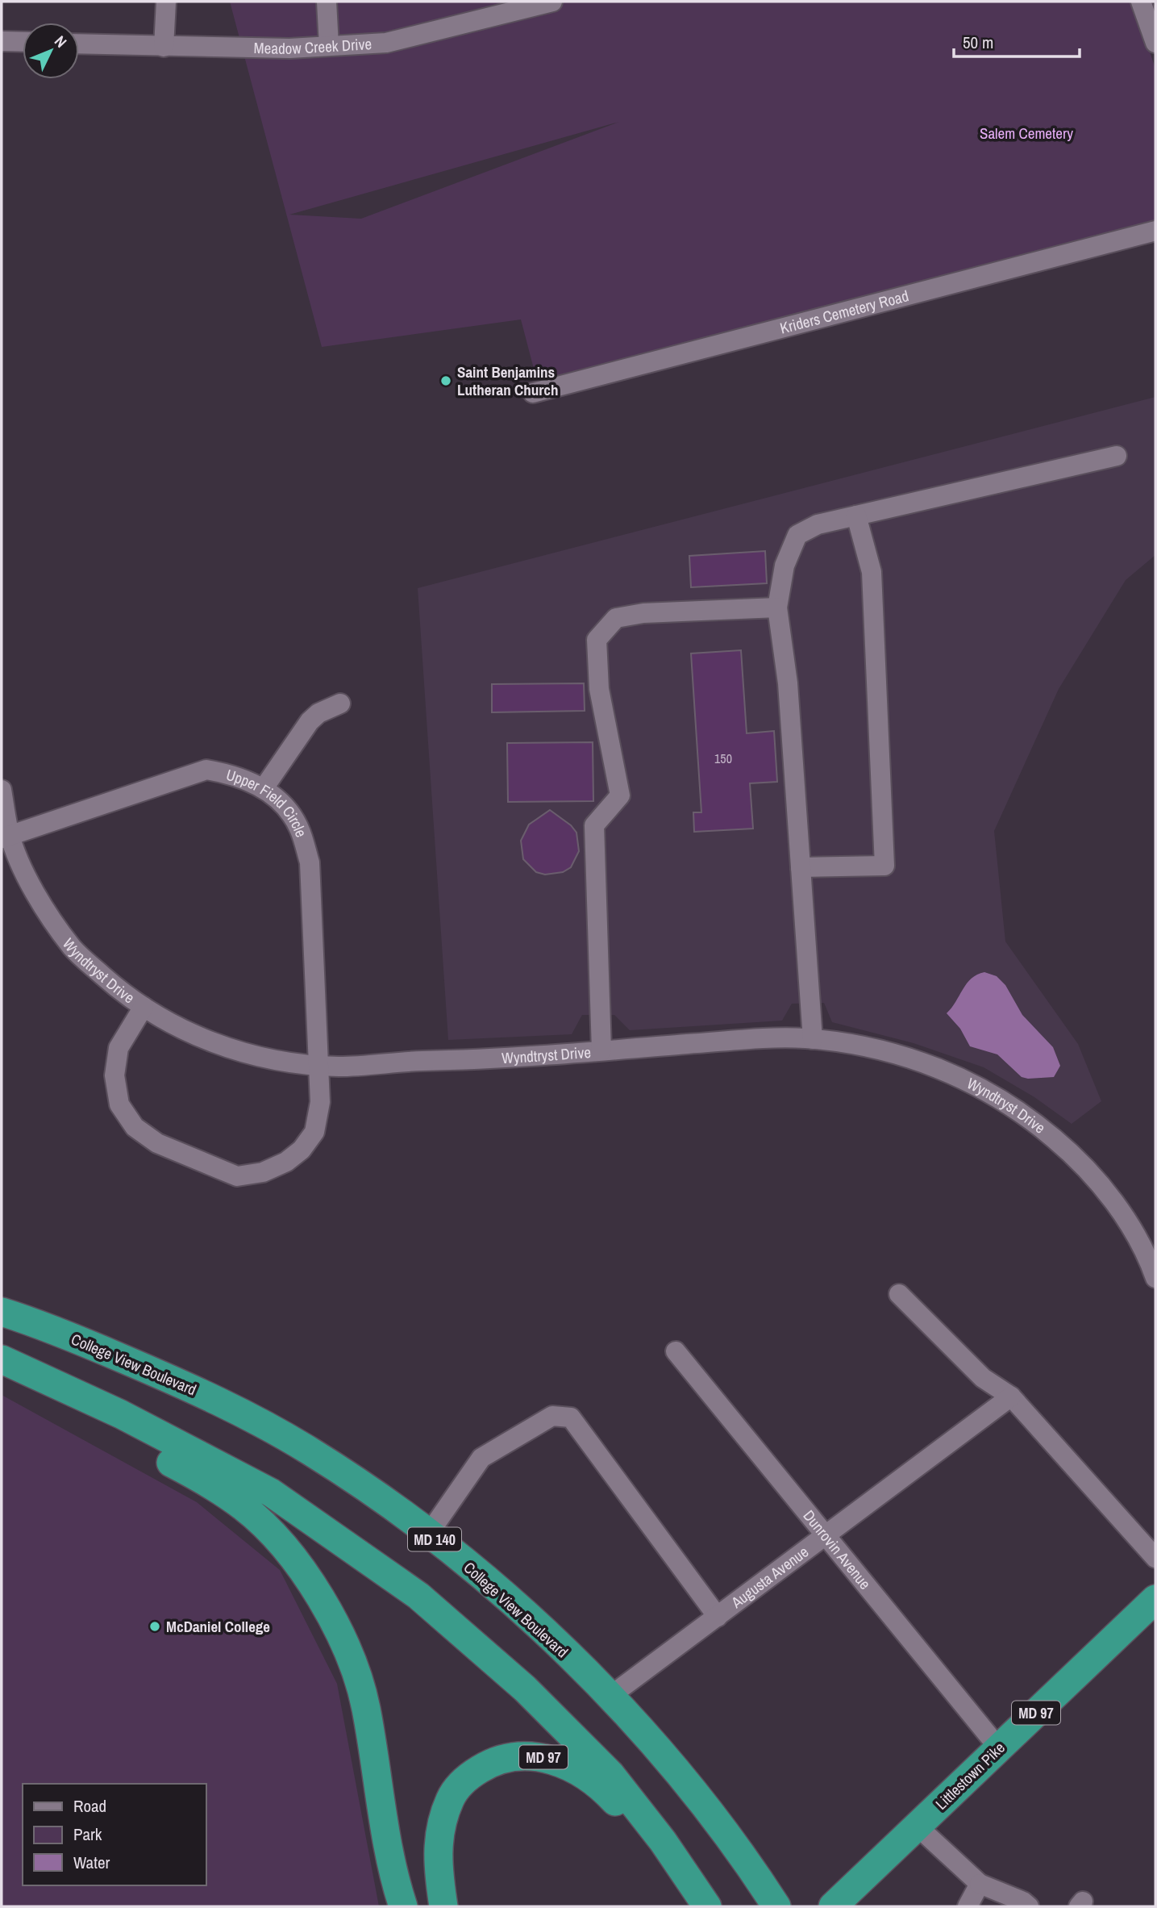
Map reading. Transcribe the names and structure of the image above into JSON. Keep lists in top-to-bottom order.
{
  "streets": {
    "highway": [
      "College View Boulevard",
      "MD 140",
      "MD 97",
      "Littlestown Pike"
    ],
    "street": [
      "Meadow Creek Drive",
      "Kriders Cemetery Road",
      "Upper Field Circle",
      "Wyndtryst Drive",
      "Dunrovin Avenue",
      "Augusta Avenue"
    ]
  },
  "crossings": [
    ["Upper Field Circle", "Wyndtryst Drive"],
    ["College View Boulevard", "Augusta Avenue"],
    ["Dunrovin Avenue", "Augusta Avenue"],
    ["Dunrovin Avenue", "Littlestown Pike"]
  ],
  "parks": ["Salem Cemetery"],
  "places": ["Saint Benjamins Lutheran Church", "McDaniel College"],
  "house_numbers": ["150"],
  "legend": ["Road", "Park", "Water"],
  "scale_bar": "50 m",
  "north": "top right"
}
